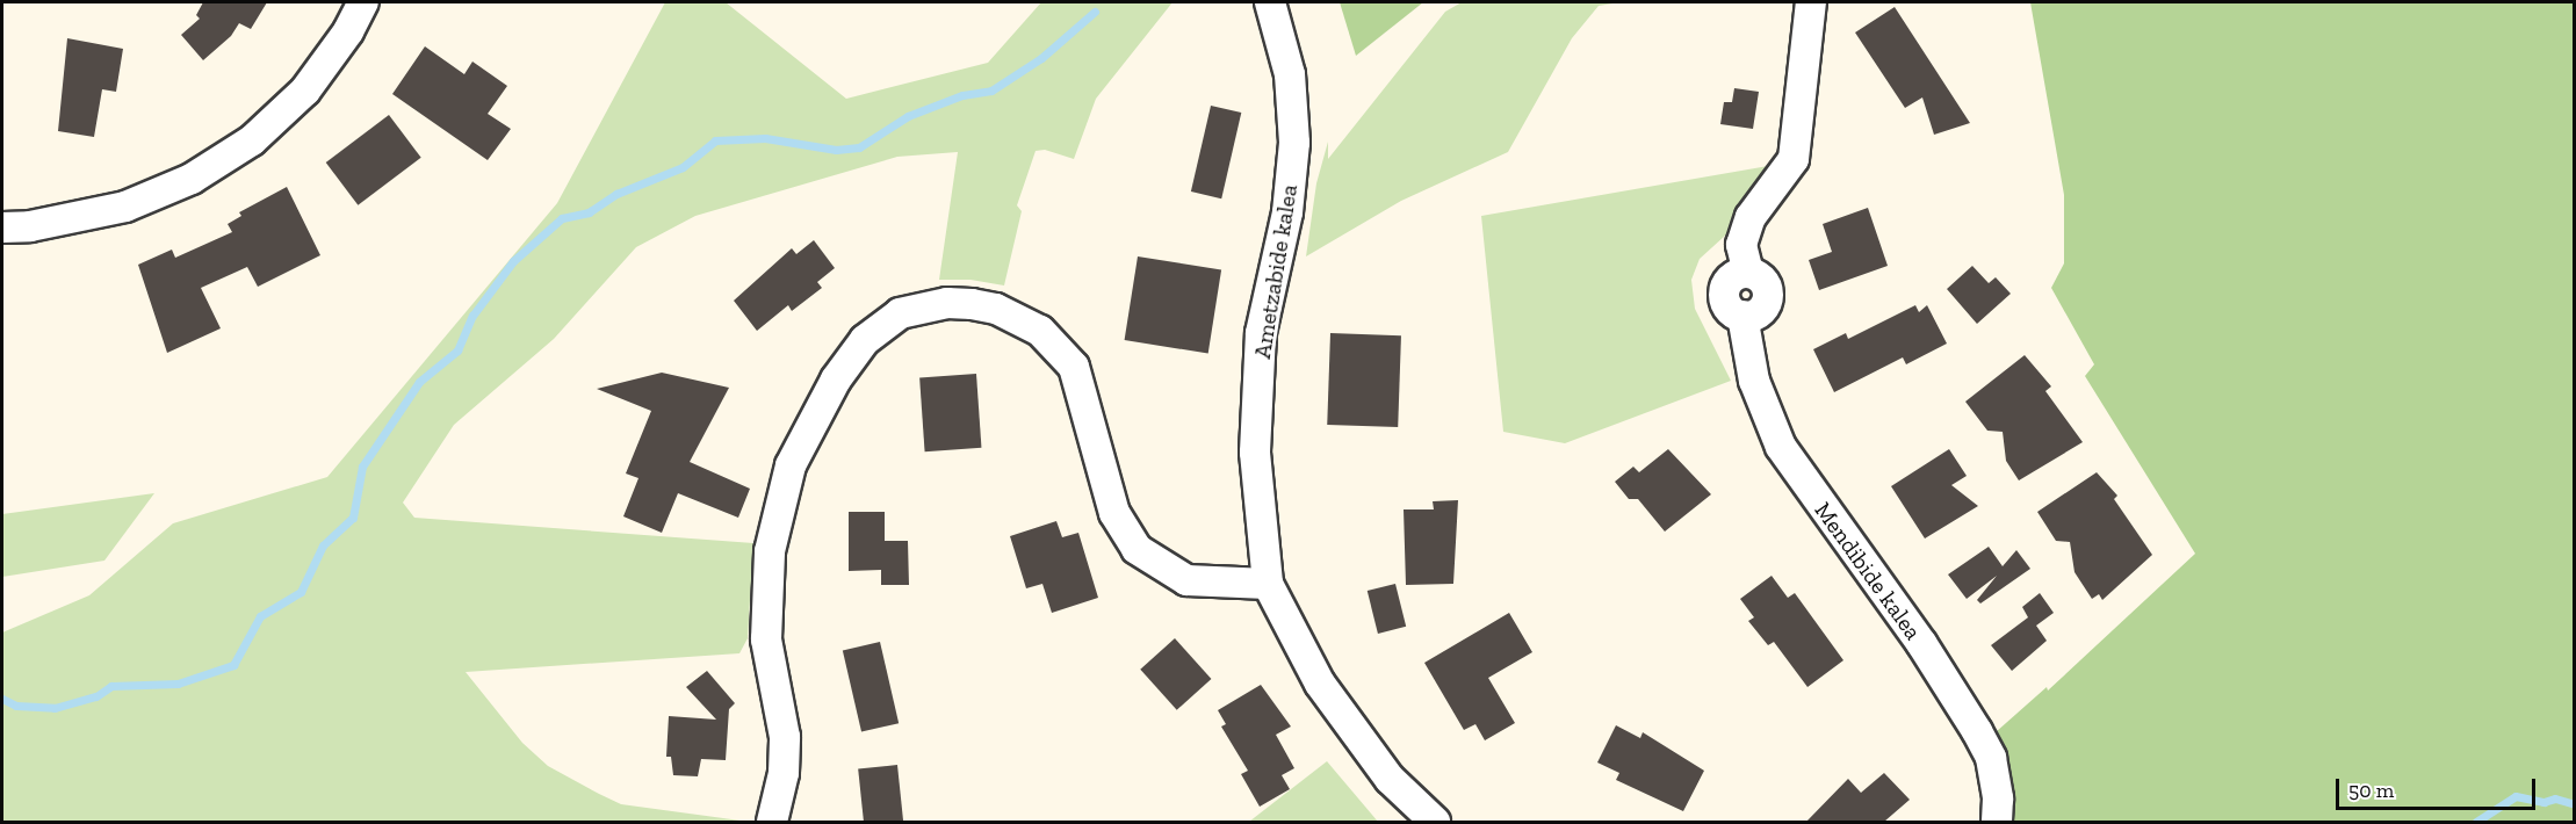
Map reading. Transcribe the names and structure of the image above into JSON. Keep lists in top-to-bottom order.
{
  "streets": {
    "street": ["Ametzabide kalea", "Mendibide kalea"]
  },
  "scale_bar": "50 m"
}
